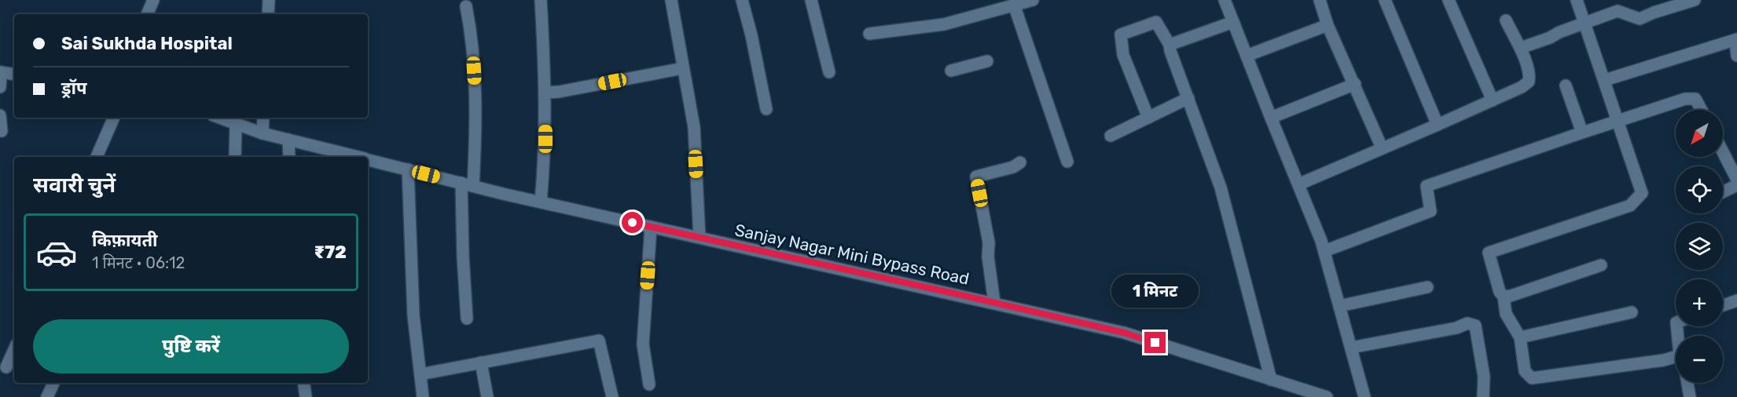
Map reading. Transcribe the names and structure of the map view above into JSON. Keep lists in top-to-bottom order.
{
  "streets": {
    "street": ["Sanjay Nagar Mini Bypass Road"]
  },
  "north": "bottom left",
  "page": {
    "banner": ["Sai Sukhda Hospital", "ड्रॉप"],
    "map_buttons": ["+", "−"],
    "heading": "सवारी चुनें",
    "list": [
      {
        "name": "किफ़ायती",
        "note": "1 मिनट · 06:12",
        "value": "₹72"
      }
    ],
    "bubble": "1 मिनट",
    "buttons": "पुष्टि करें"
  }
}
